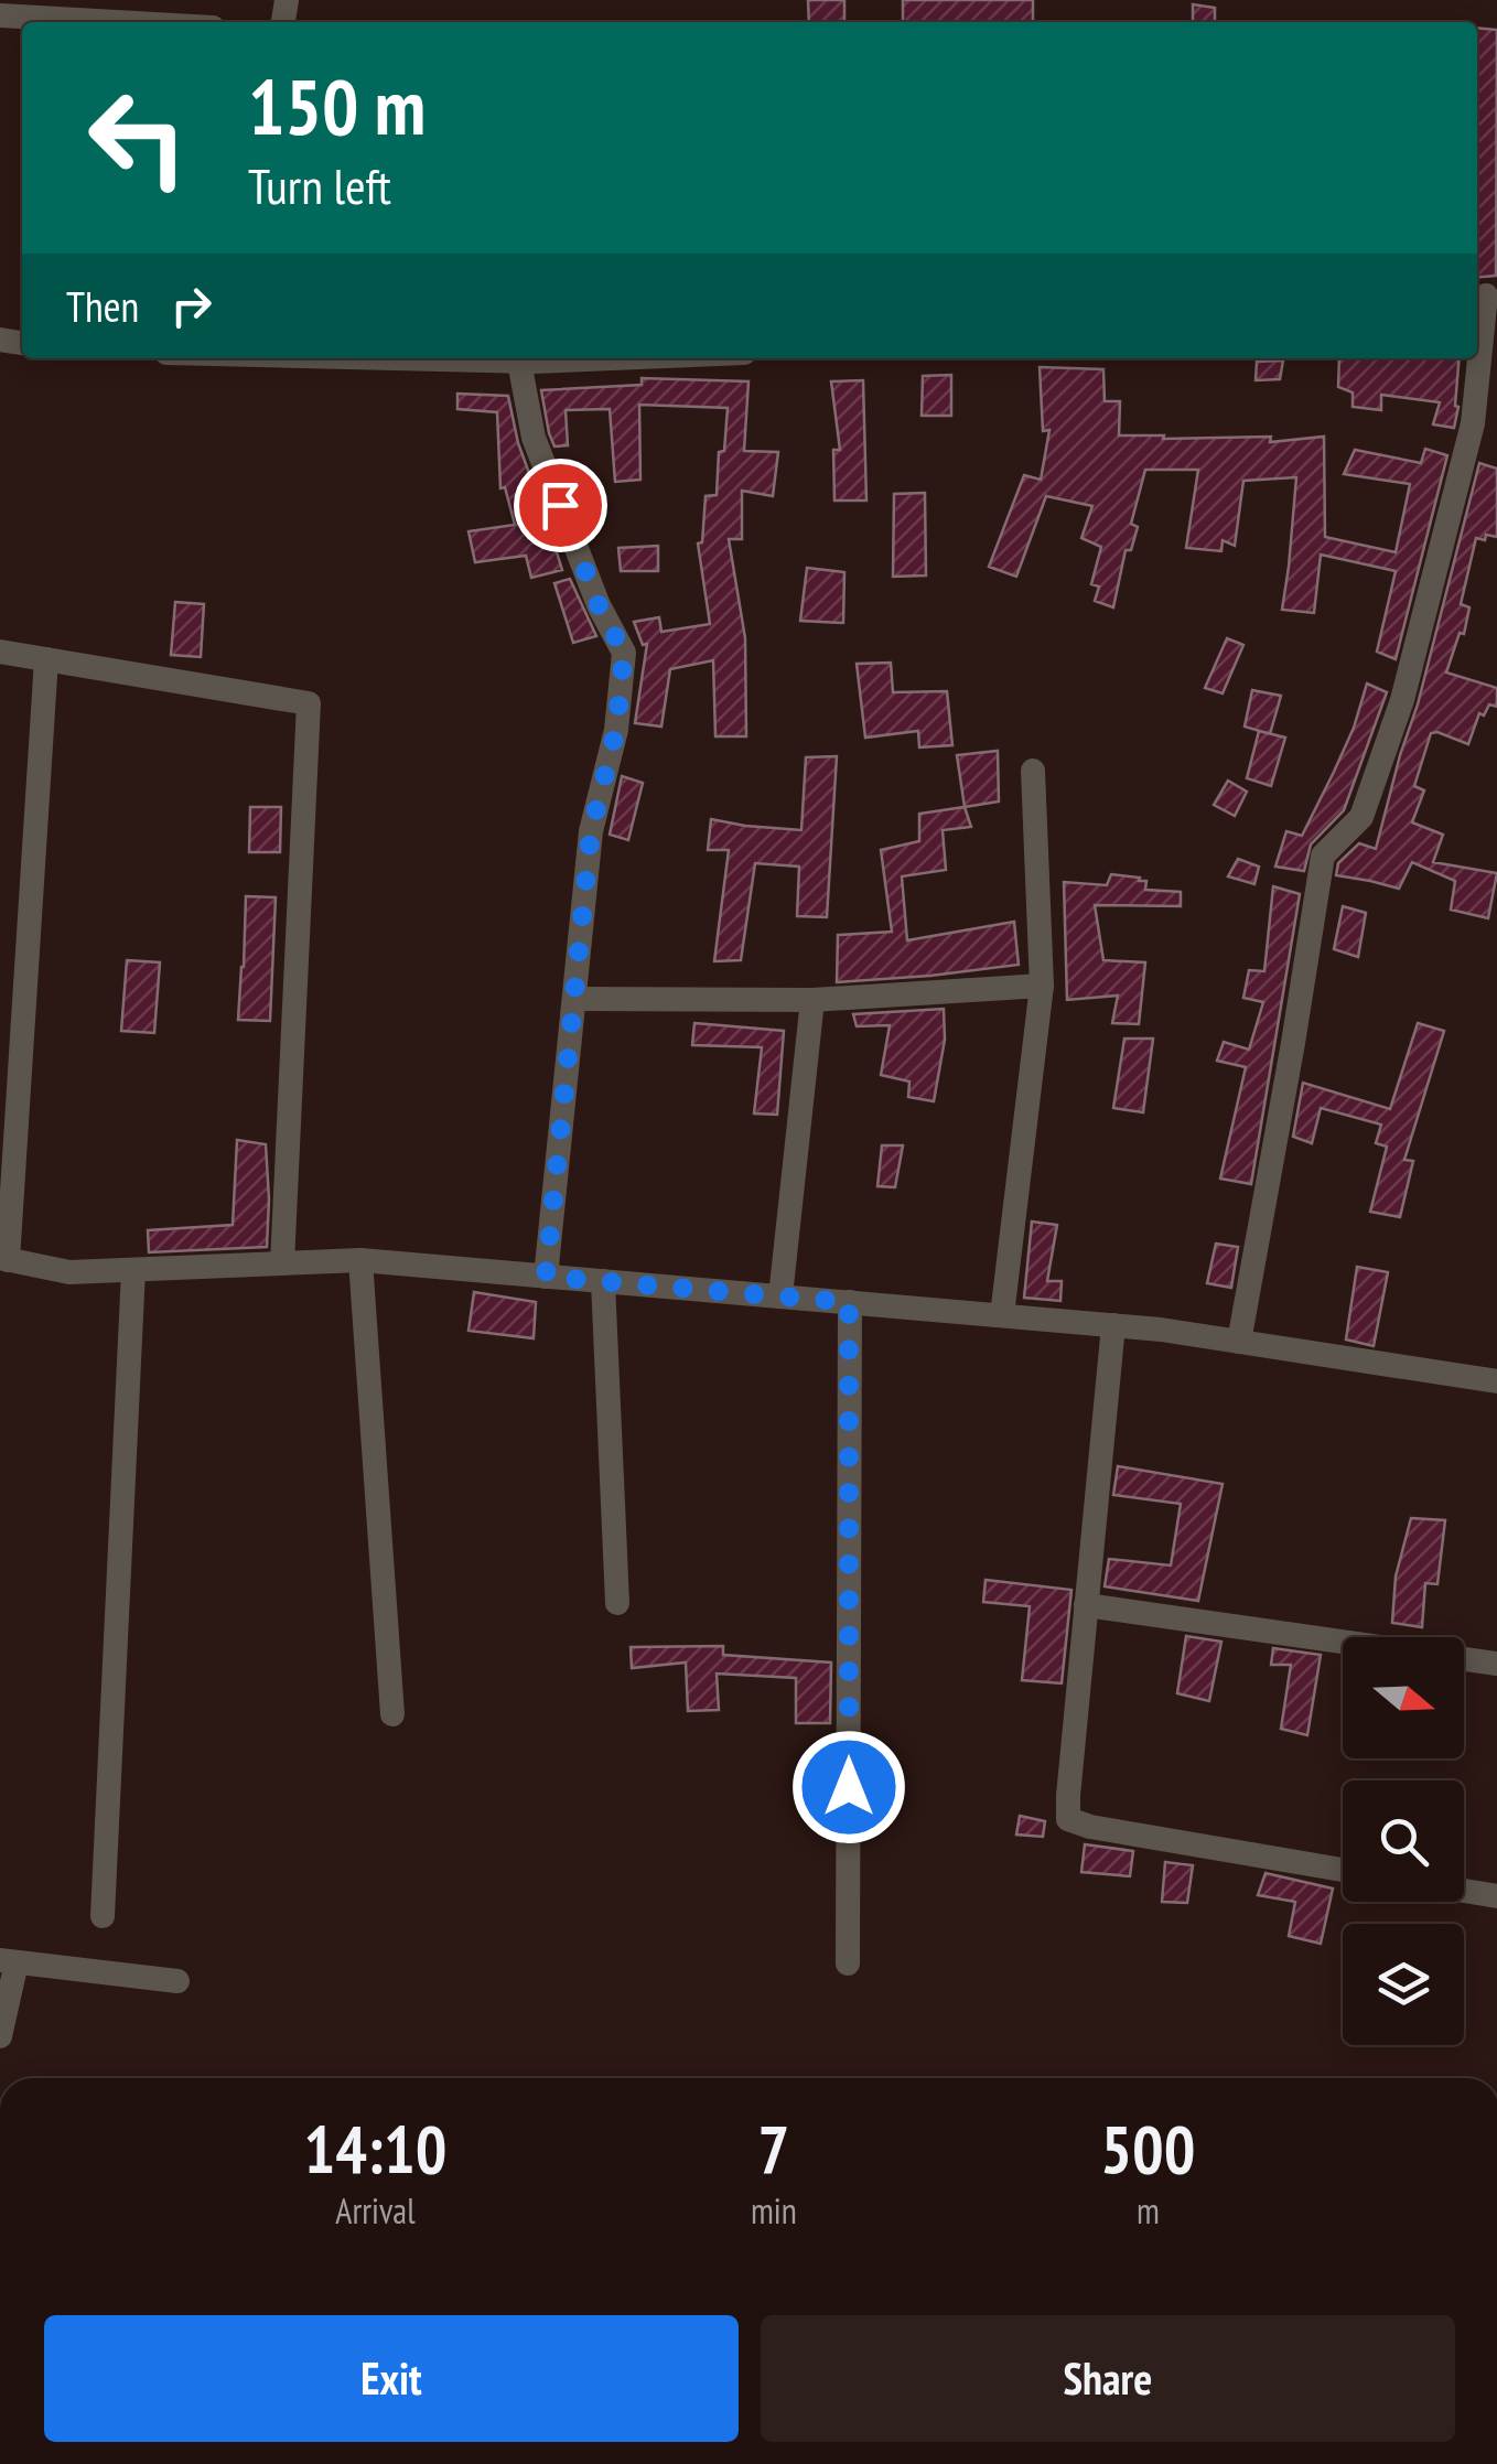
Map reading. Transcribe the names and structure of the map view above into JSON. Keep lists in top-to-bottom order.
{
  "north": "right",
  "page": {
    "turn": ["150 m", "Turn left"],
    "then": "Then",
    "eta": [
      "14:10",
      "Arrival",
      "7",
      "min",
      "500",
      "m"
    ],
    "buttons": ["Exit", "Share"]
  }
}
